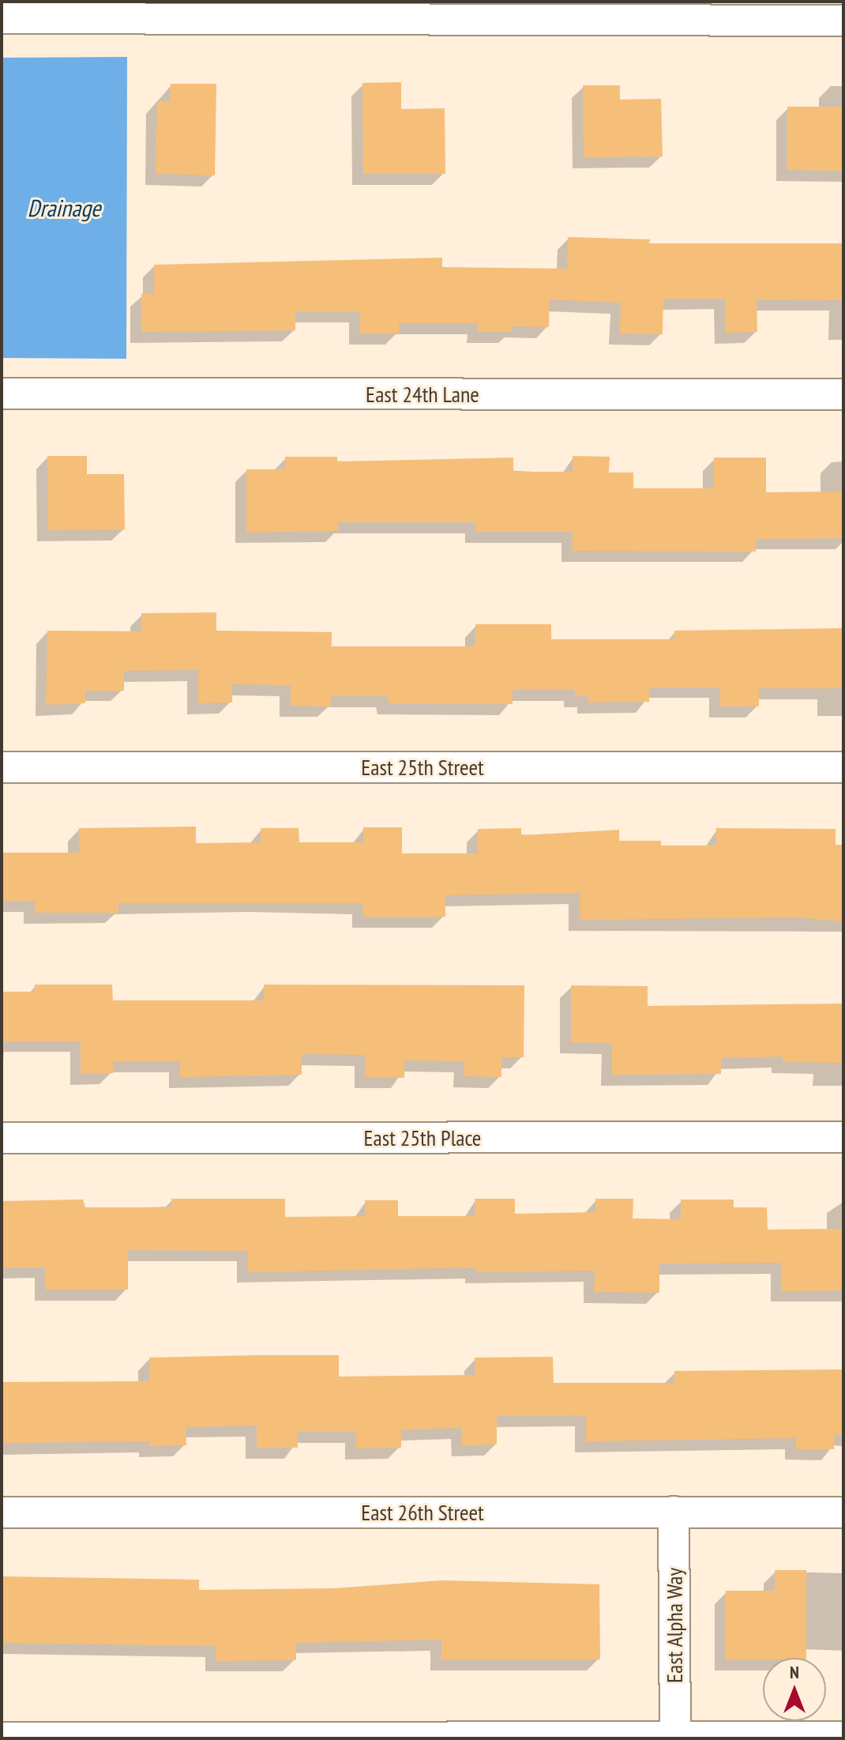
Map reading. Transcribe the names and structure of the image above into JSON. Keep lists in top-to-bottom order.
{
  "streets": {
    "street": [
      "East 24th Lane",
      "East 25th Street",
      "East 25th Place",
      "East 26th Street",
      "East Alpha Way"
    ]
  },
  "crossings": [
    ["East 26th Street", "East Alpha Way"]
  ],
  "water": ["Drainage"],
  "north": "top"
}
